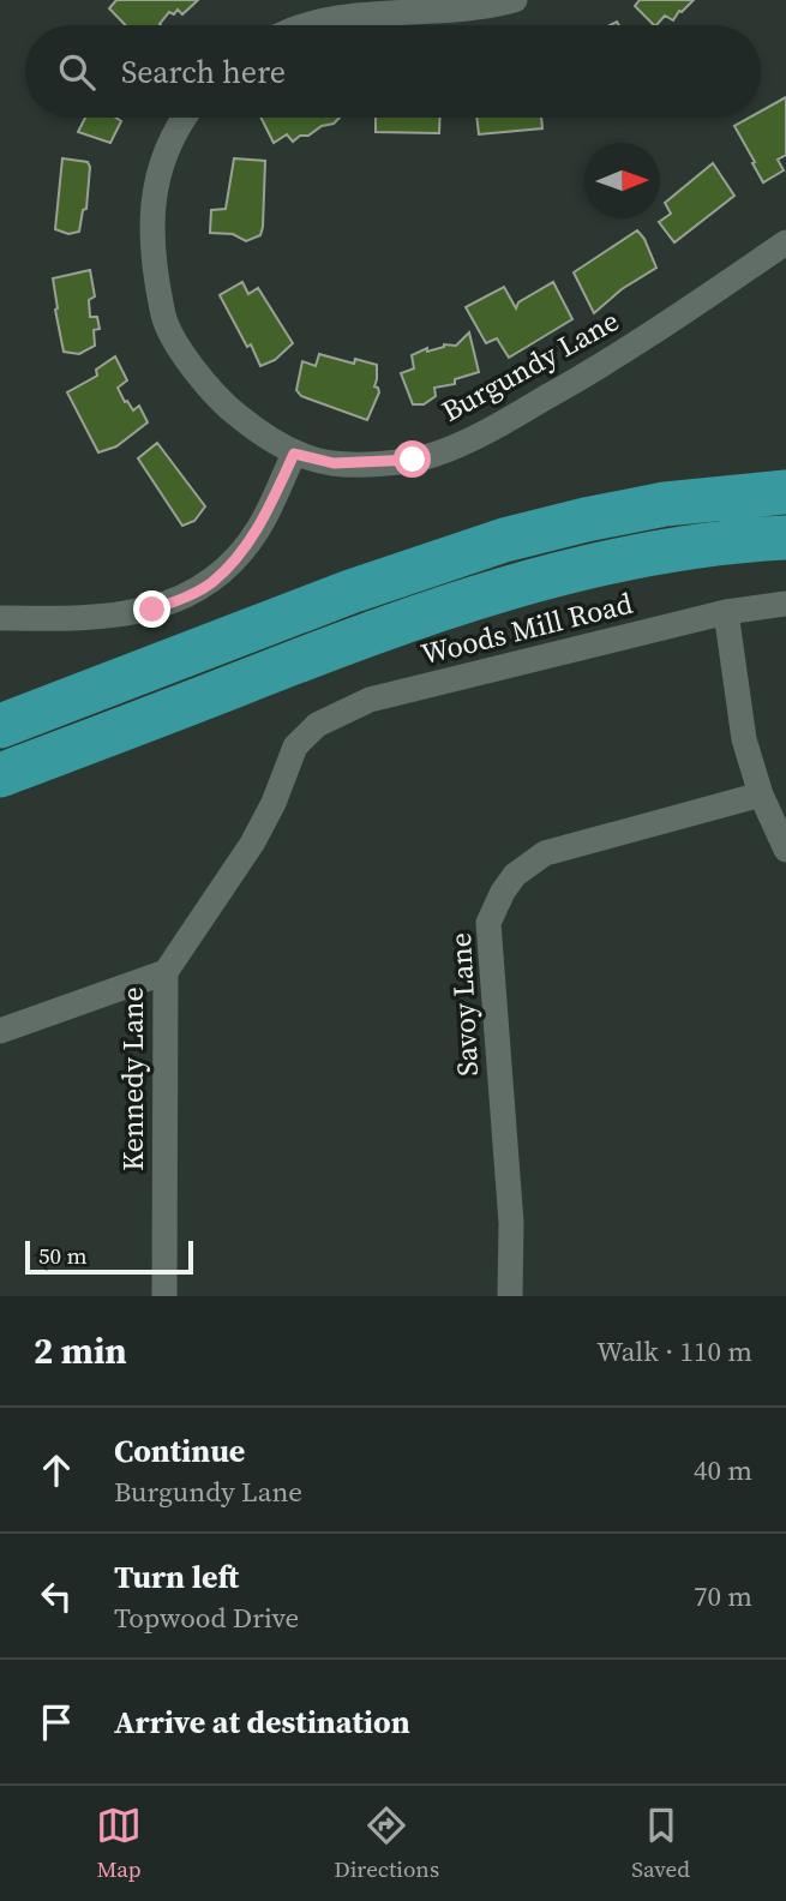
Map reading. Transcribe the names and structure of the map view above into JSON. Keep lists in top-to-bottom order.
{
  "streets": {
    "street": [
      "Burgundy Lane",
      "Woods Mill Road",
      "Savoy Lane",
      "Kennedy Lane"
    ]
  },
  "crossings": [
    ["Woods Mill Road", "Kennedy Lane"]
  ],
  "scale_bar": "50 m",
  "north": "right",
  "page": {
    "search": "Search here",
    "scale": "50 m",
    "heading": ["2 min", "Walk · 110 m"],
    "list": [
      ["Continue", "Burgundy Lane", "40 m"],
      ["Turn left", "Topwood Drive", "70 m"],
      "Arrive at destination"
    ],
    "nav": ["Map", "Directions", "Saved"]
  }
}
